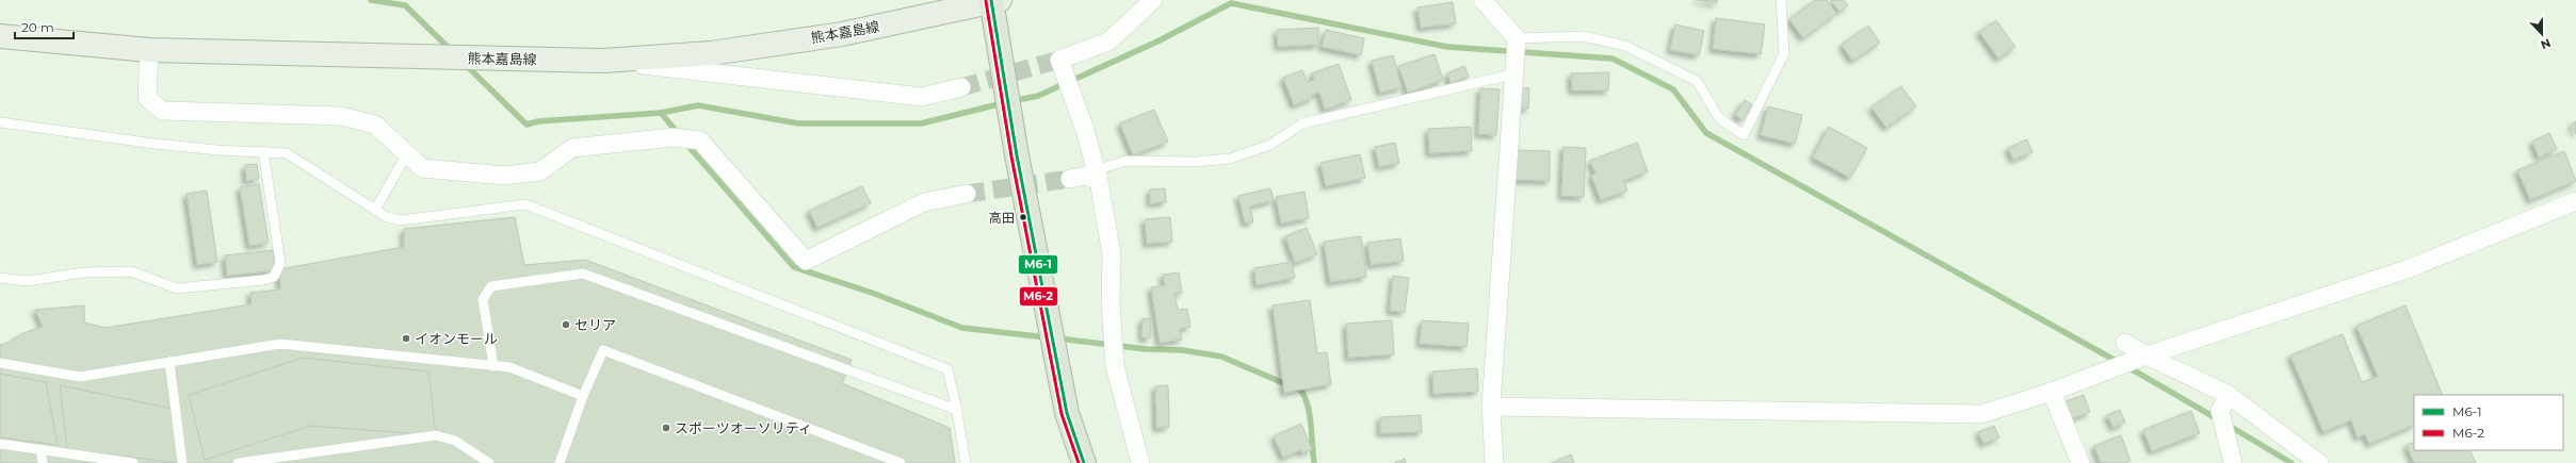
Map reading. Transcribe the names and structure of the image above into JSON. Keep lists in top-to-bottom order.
{
  "streets": {
    "main road": ["熊本嘉島線"]
  },
  "places": [
    "高田",
    "セリア",
    "イオンモール",
    "スポーツオーソリティ"
  ],
  "lines": ["transit line M6-1", "transit line M6-2"],
  "legend": ["M6-1", "M6-2"],
  "scale_bar": "20 m",
  "north": "bottom"
}
